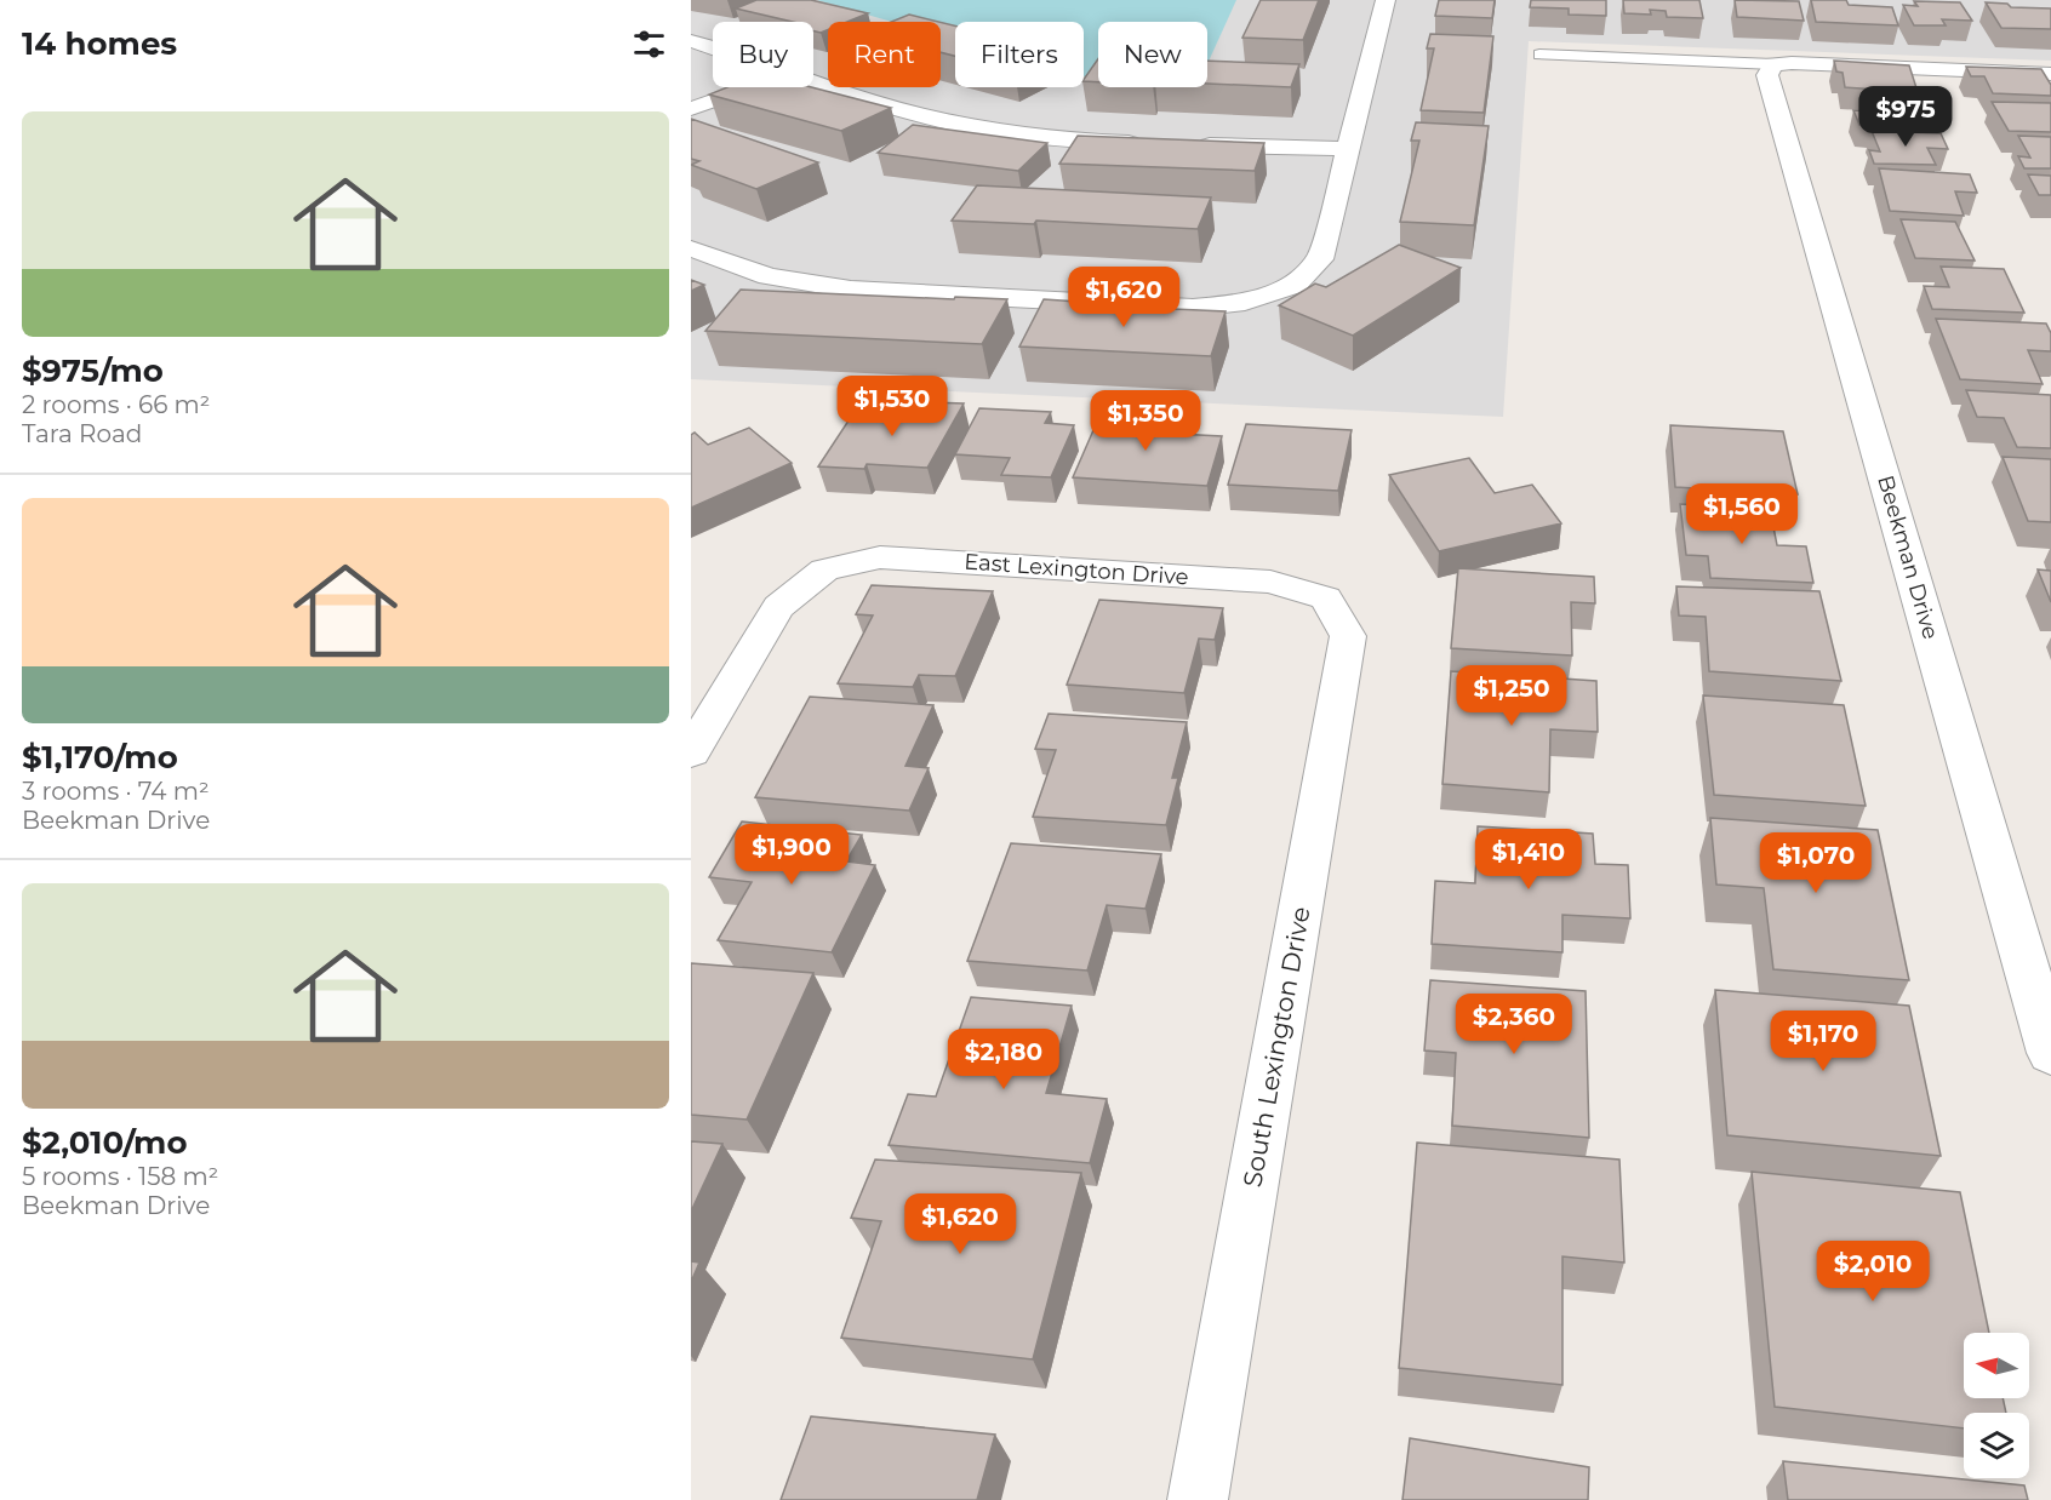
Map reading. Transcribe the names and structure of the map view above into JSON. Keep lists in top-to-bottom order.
{
  "streets": {
    "street": ["Beekman Drive", "East Lexington Drive", "South Lexington Drive"]
  },
  "crossings": [
    ["East Lexington Drive", "South Lexington Drive"]
  ],
  "north": "left",
  "page": {
    "heading": "14 homes",
    "chip": [
      "Buy",
      "Rent",
      "Filters",
      "New"
    ],
    "price": [
      "$975",
      "$1,620",
      "$1,530",
      "$1,350",
      "$1,560",
      "$1,250",
      "$1,900",
      "$1,410",
      "$1,070",
      "$2,360",
      "$1,170",
      "$2,180",
      "$1,620",
      "$2,010"
    ],
    "list": [
      {
        "name": "$975/mo",
        "note": "2 rooms · 66 m² · Tara Road"
      },
      {
        "name": "$1,170/mo",
        "note": "3 rooms · 74 m² · Beekman Drive"
      },
      {
        "name": "$2,010/mo",
        "note": "5 rooms · 158 m² · Beekman Drive"
      }
    ]
  }
}
